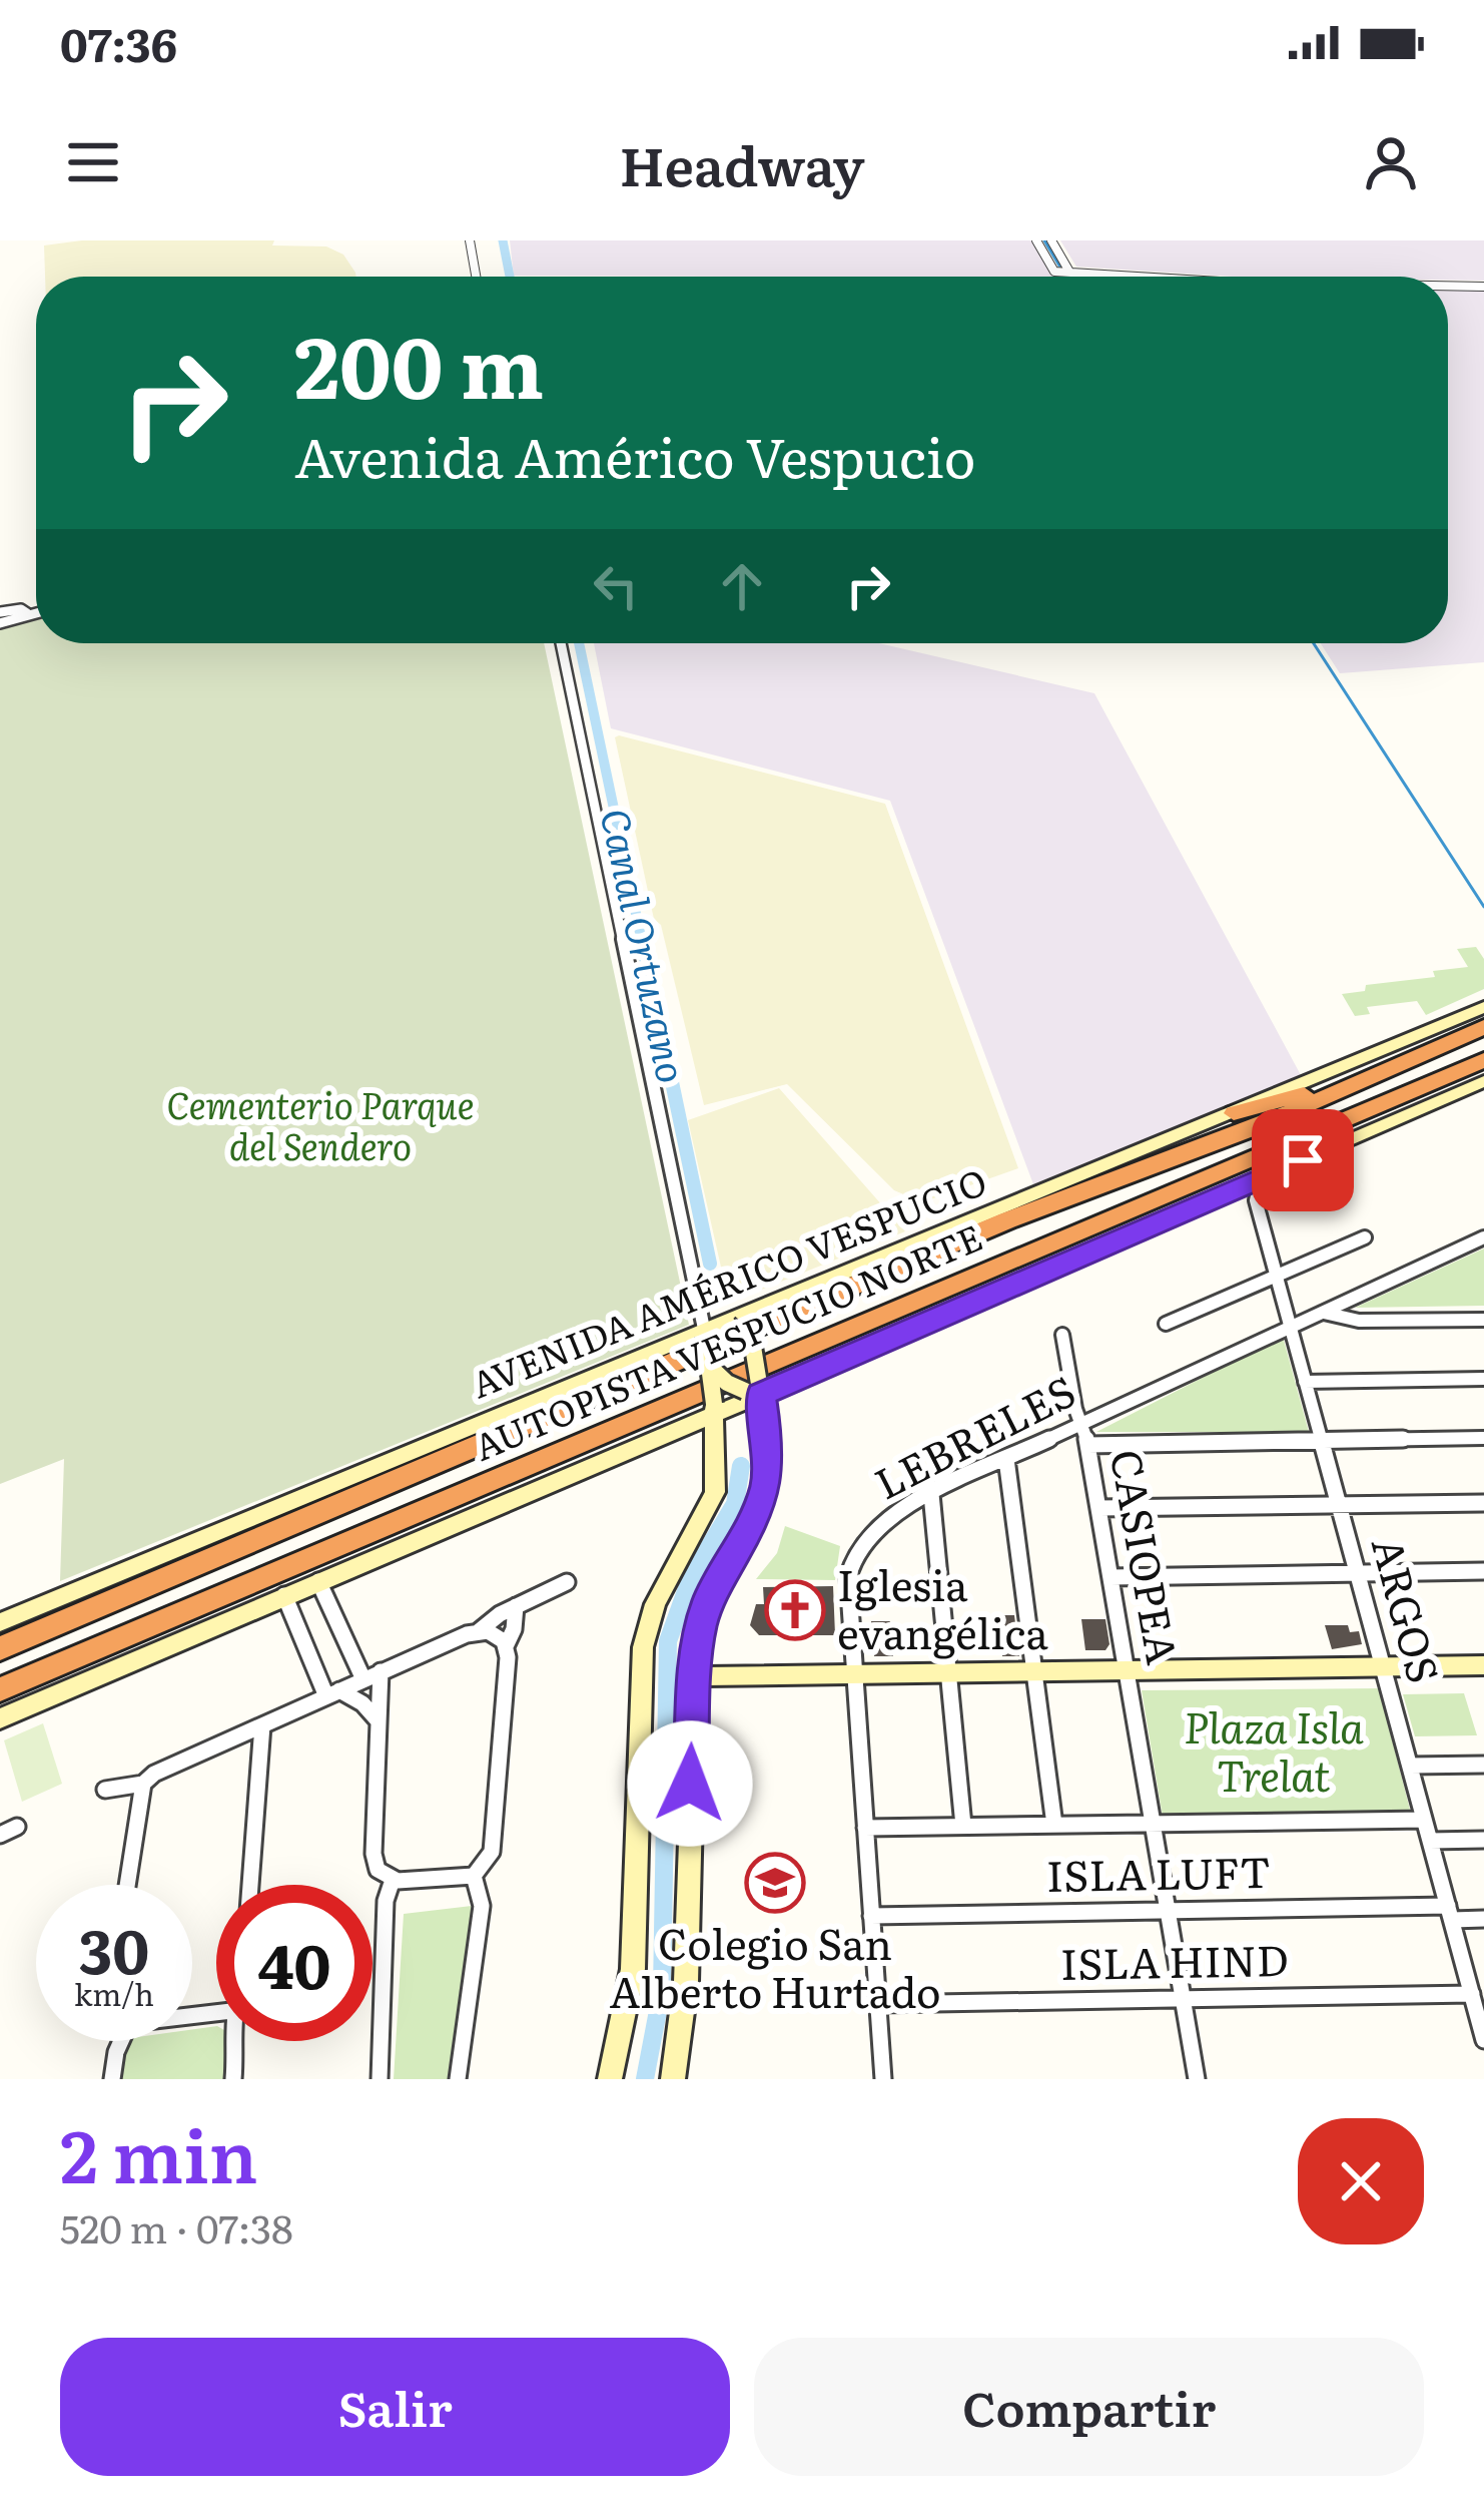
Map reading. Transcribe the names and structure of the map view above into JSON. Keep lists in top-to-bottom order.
{
  "streets": {
    "highway": ["AUTOPISTA VESPUCIO NORTE"],
    "main road": ["AVENIDA AMÉRICO VESPUCIO"],
    "street": [
      "LEBRELES",
      "CASIOPEA",
      "ARGOS",
      "ISLA LUFT",
      "ISLA HIND"
    ]
  },
  "crossings": [
    ["LEBRELES", "CASIOPEA"],
    ["LEBRELES", "ARGOS"],
    ["LEBRELES", "ISLA LUFT"],
    ["LEBRELES", "ISLA HIND"],
    ["CASIOPEA", "ISLA LUFT"],
    ["CASIOPEA", "ISLA HIND"],
    ["ARGOS", "ISLA LUFT"],
    ["ARGOS", "ISLA HIND"]
  ],
  "water": ["Canal Ortuzano"],
  "parks": ["Cementerio Parque del Sendero", "Plaza Isla Trelat"],
  "places": {
    "church": ["Iglesia evangélica"],
    "school or university": ["Colegio San Alberto Hurtado"]
  },
  "page": {
    "status": "07:36",
    "header": "Headway",
    "turn": ["200 m", "Avenida Américo Vespucio"],
    "speed": "30 km/h",
    "limit": "40",
    "heading": ["2 min", "520 m · 07:38"],
    "buttons": ["Salir", "Compartir"]
  }
}
